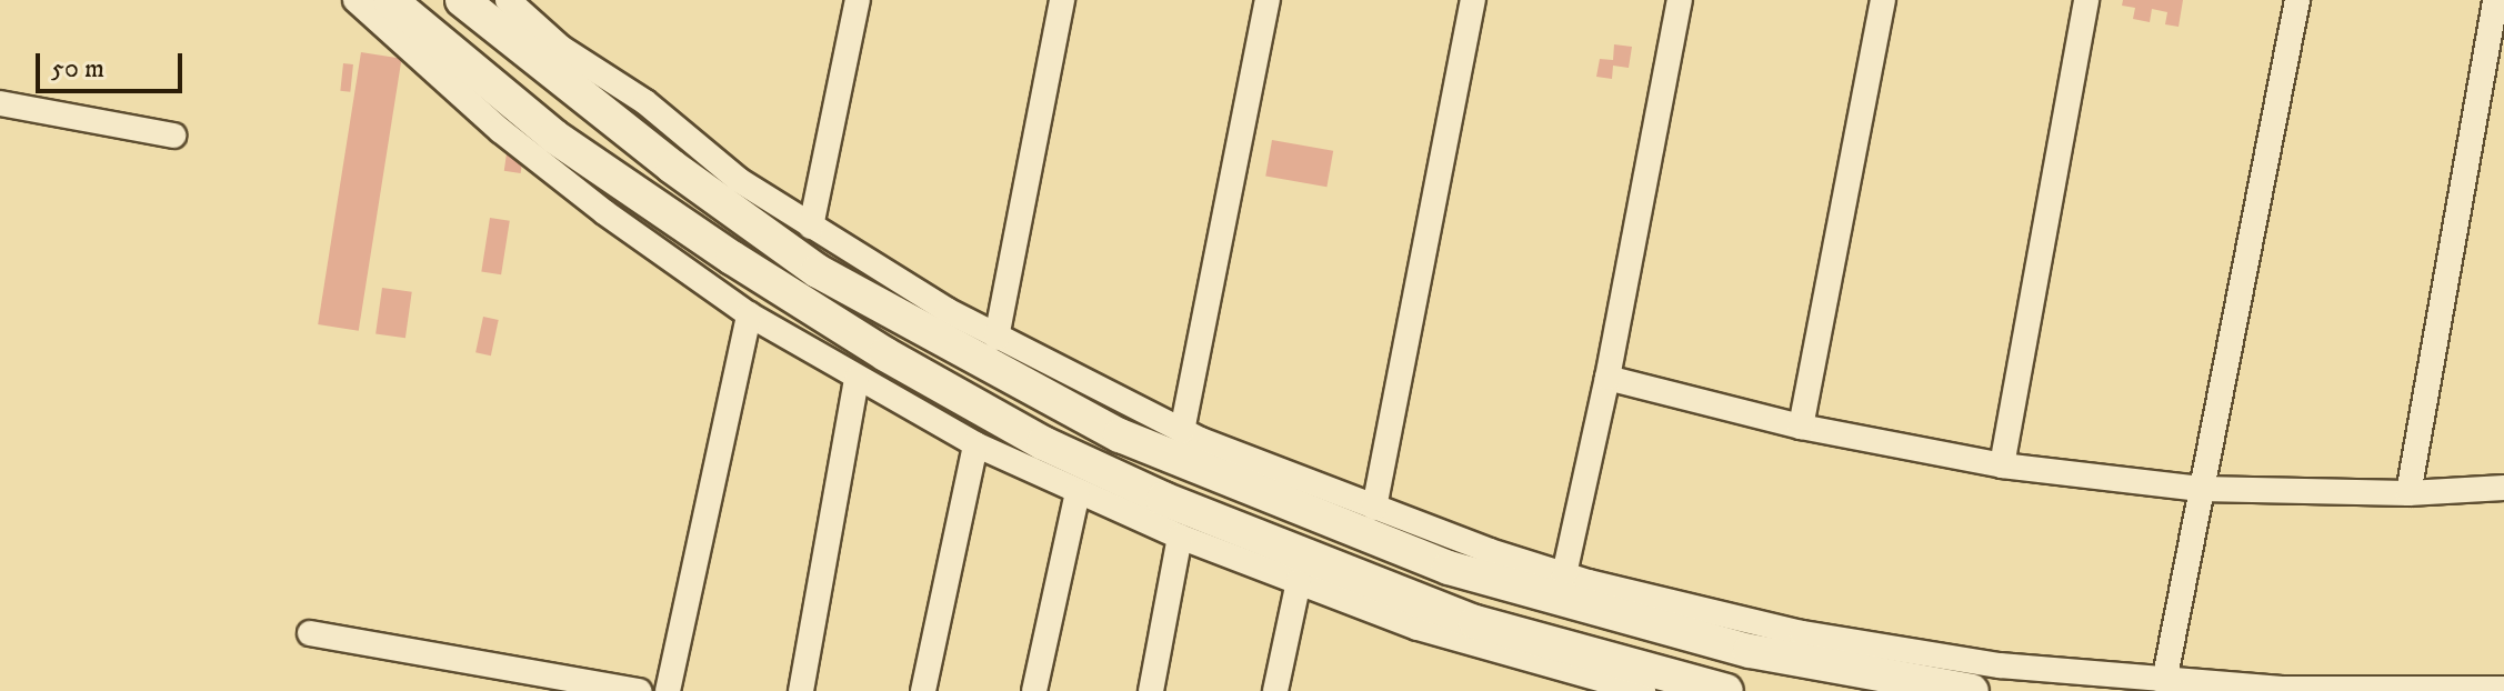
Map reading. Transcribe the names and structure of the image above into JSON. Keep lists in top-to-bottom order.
{
  "scale_bar": "50 m"
}
